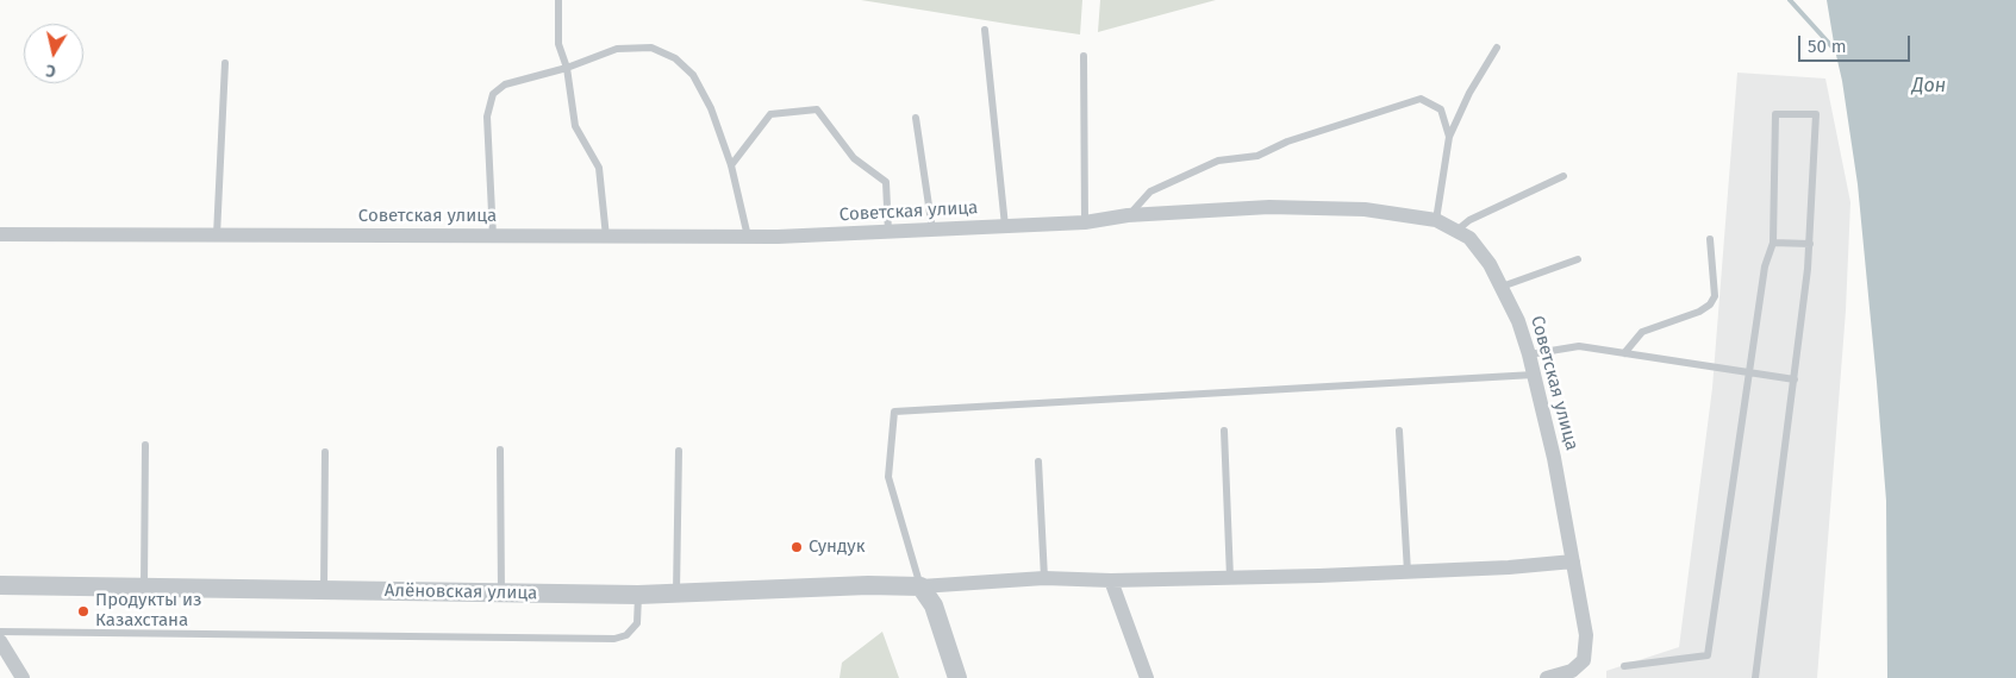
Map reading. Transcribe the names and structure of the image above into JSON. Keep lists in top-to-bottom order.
{
  "streets": {
    "street": ["Советская улица", "Алёновская улица"]
  },
  "water": ["Дон"],
  "places": ["Сундук", "Продукты из Казахстана"],
  "scale_bar": "50 m",
  "north": "bottom"
}
